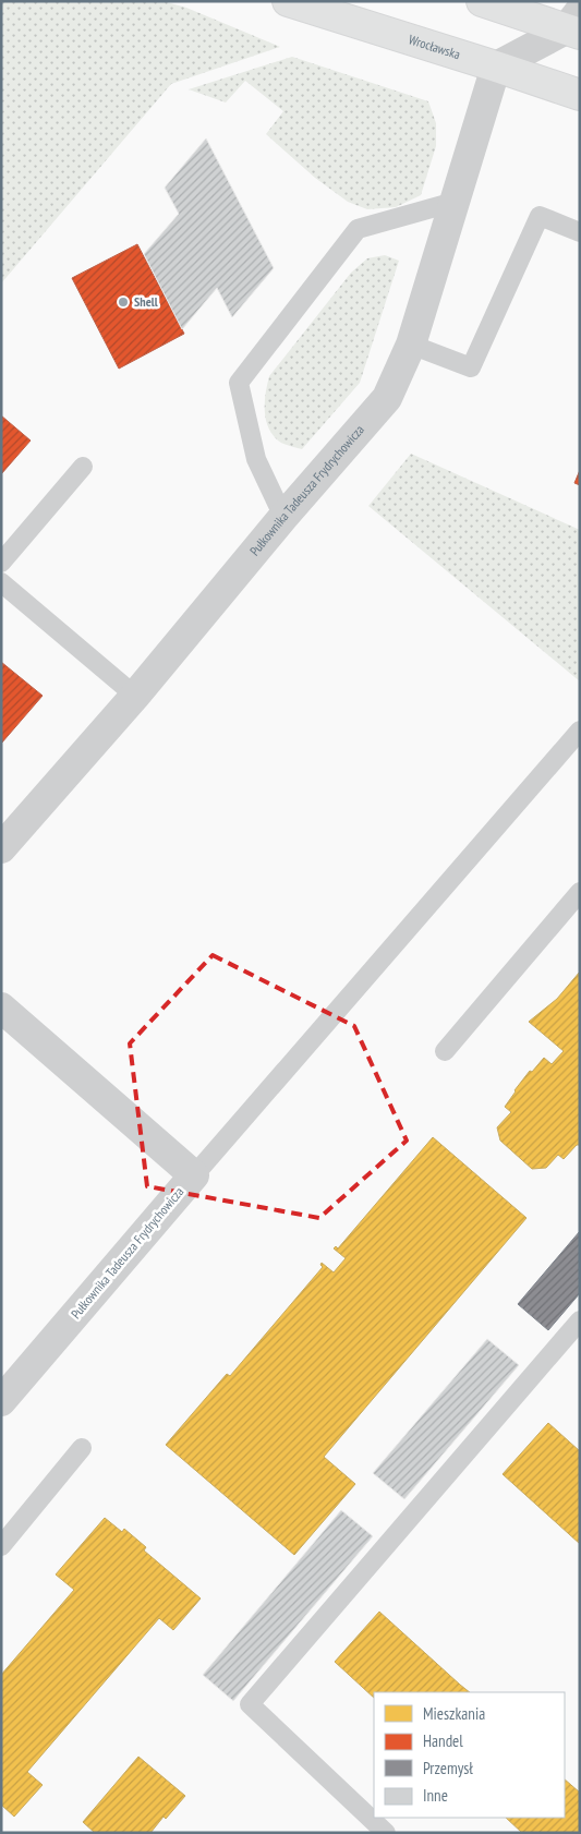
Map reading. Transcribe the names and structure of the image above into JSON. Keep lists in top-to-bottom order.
{
  "streets": {
    "main road": ["Wrocławska"],
    "street": ["Pułkownika Tadeusza Frydrychowicza"]
  },
  "crossings": [
    ["Wrocławska", "Pułkownika Tadeusza Frydrychowicza"]
  ],
  "places": ["Shell"],
  "legend": [
    "Mieszkania",
    "Handel",
    "Przemysł",
    "Inne"
  ]
}
